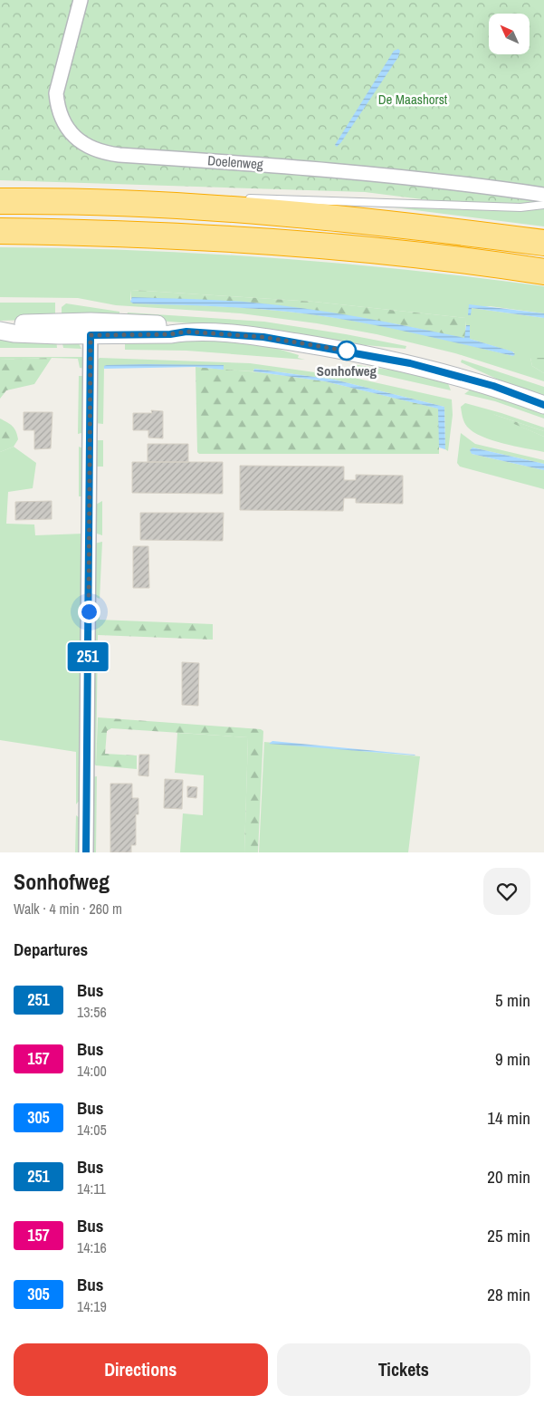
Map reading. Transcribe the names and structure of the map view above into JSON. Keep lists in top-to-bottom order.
{
  "streets": {
    "street": ["Doelenweg"]
  },
  "parks": ["De Maashorst"],
  "places": ["Sonhofweg"],
  "lines": ["bus line 251"],
  "north": "top left",
  "page": {
    "on_map": "251",
    "heading": [
      ["Sonhofweg", "Walk · 4 min · 260 m"],
      "Departures"
    ],
    "list": [
      {
        "mark": "251",
        "name": "Bus",
        "note": "13:56",
        "value": "5 min"
      },
      {
        "mark": "157",
        "name": "Bus",
        "note": "14:00",
        "value": "9 min"
      },
      {
        "mark": "305",
        "name": "Bus",
        "note": "14:05",
        "value": "14 min"
      },
      {
        "mark": "251",
        "name": "Bus",
        "note": "14:11",
        "value": "20 min"
      },
      {
        "mark": "157",
        "name": "Bus",
        "note": "14:16",
        "value": "25 min"
      },
      {
        "mark": "305",
        "name": "Bus",
        "note": "14:19",
        "value": "28 min"
      }
    ],
    "buttons": ["Directions", "Tickets"]
  }
}
